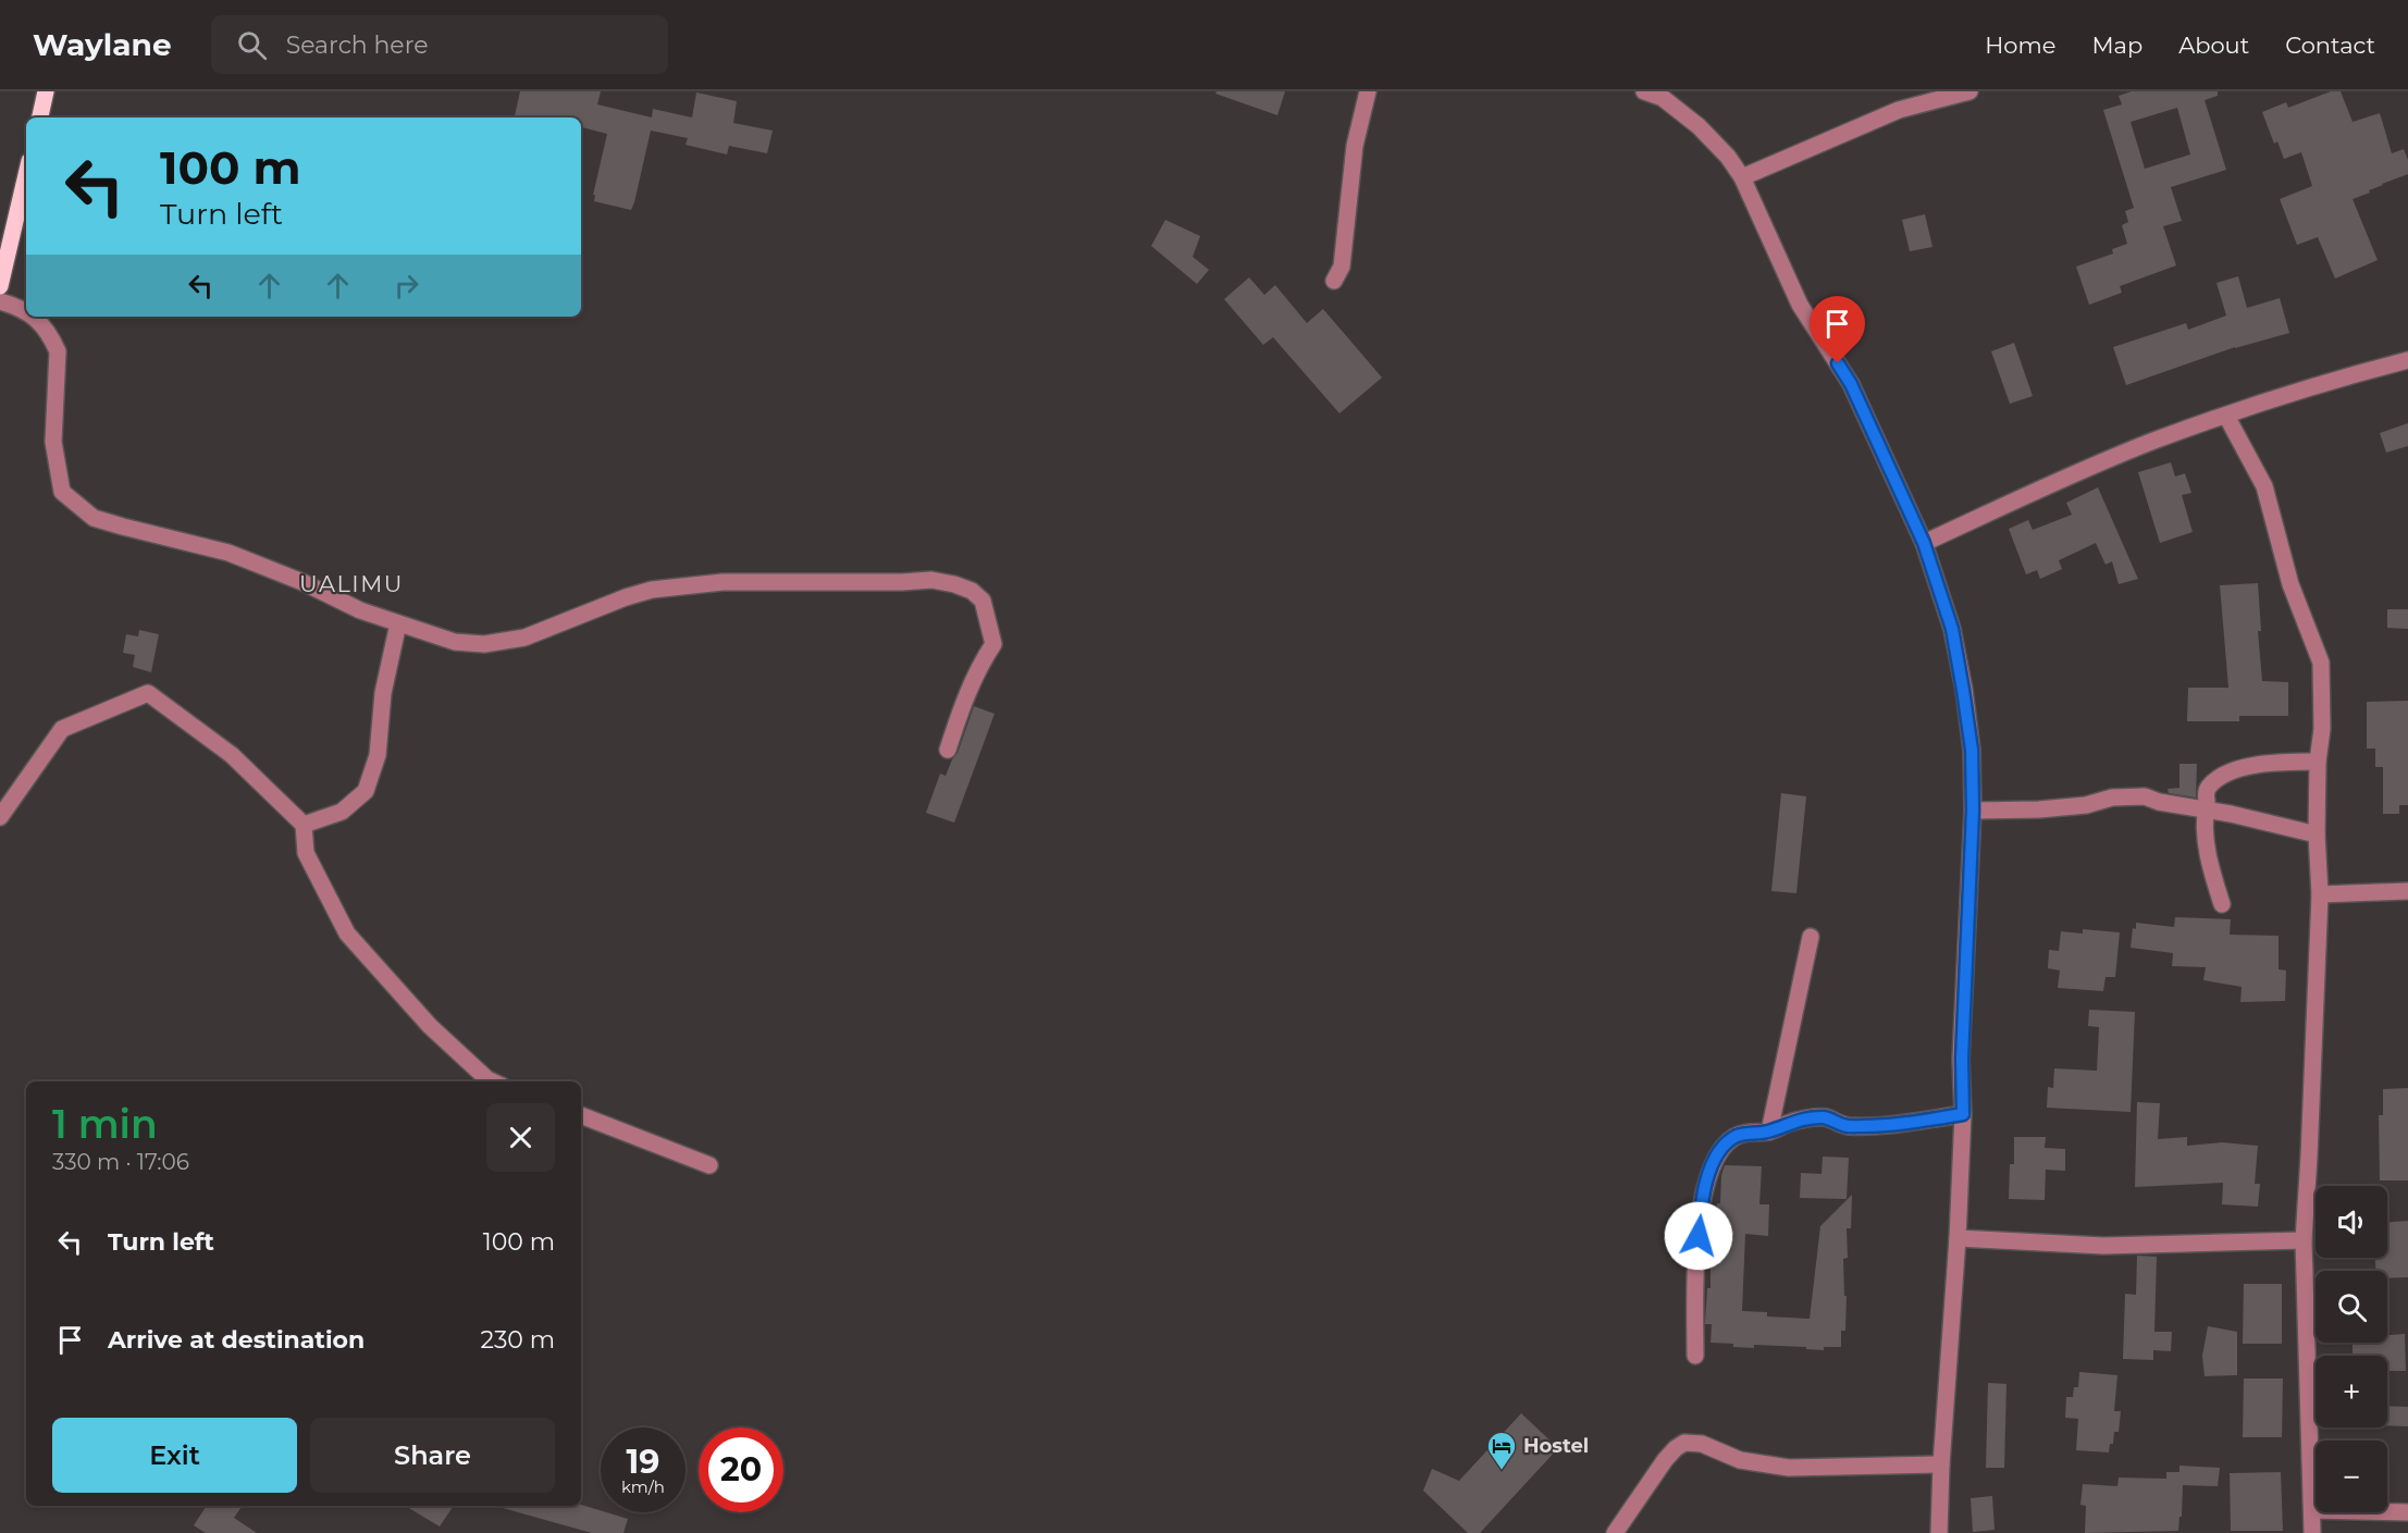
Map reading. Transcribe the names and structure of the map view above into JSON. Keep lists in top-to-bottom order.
{
  "districts": ["UALIMU"],
  "places": {
    "hotel": ["Hostel"]
  },
  "page": {
    "header": "Waylane",
    "search": "Search here",
    "nav": [
      "Home",
      "Map",
      "About",
      "Contact"
    ],
    "turn": ["100 m", "Turn left"],
    "heading": ["1 min", "330 m · 17:06"],
    "map_buttons": ["+", "−"],
    "list": [
      {
        "name": "Turn left",
        "value": "100 m"
      },
      {
        "name": "Arrive at destination",
        "value": "230 m"
      }
    ],
    "buttons": ["Exit", "Share"],
    "speed": "19 km/h",
    "limit": "20"
  }
}
